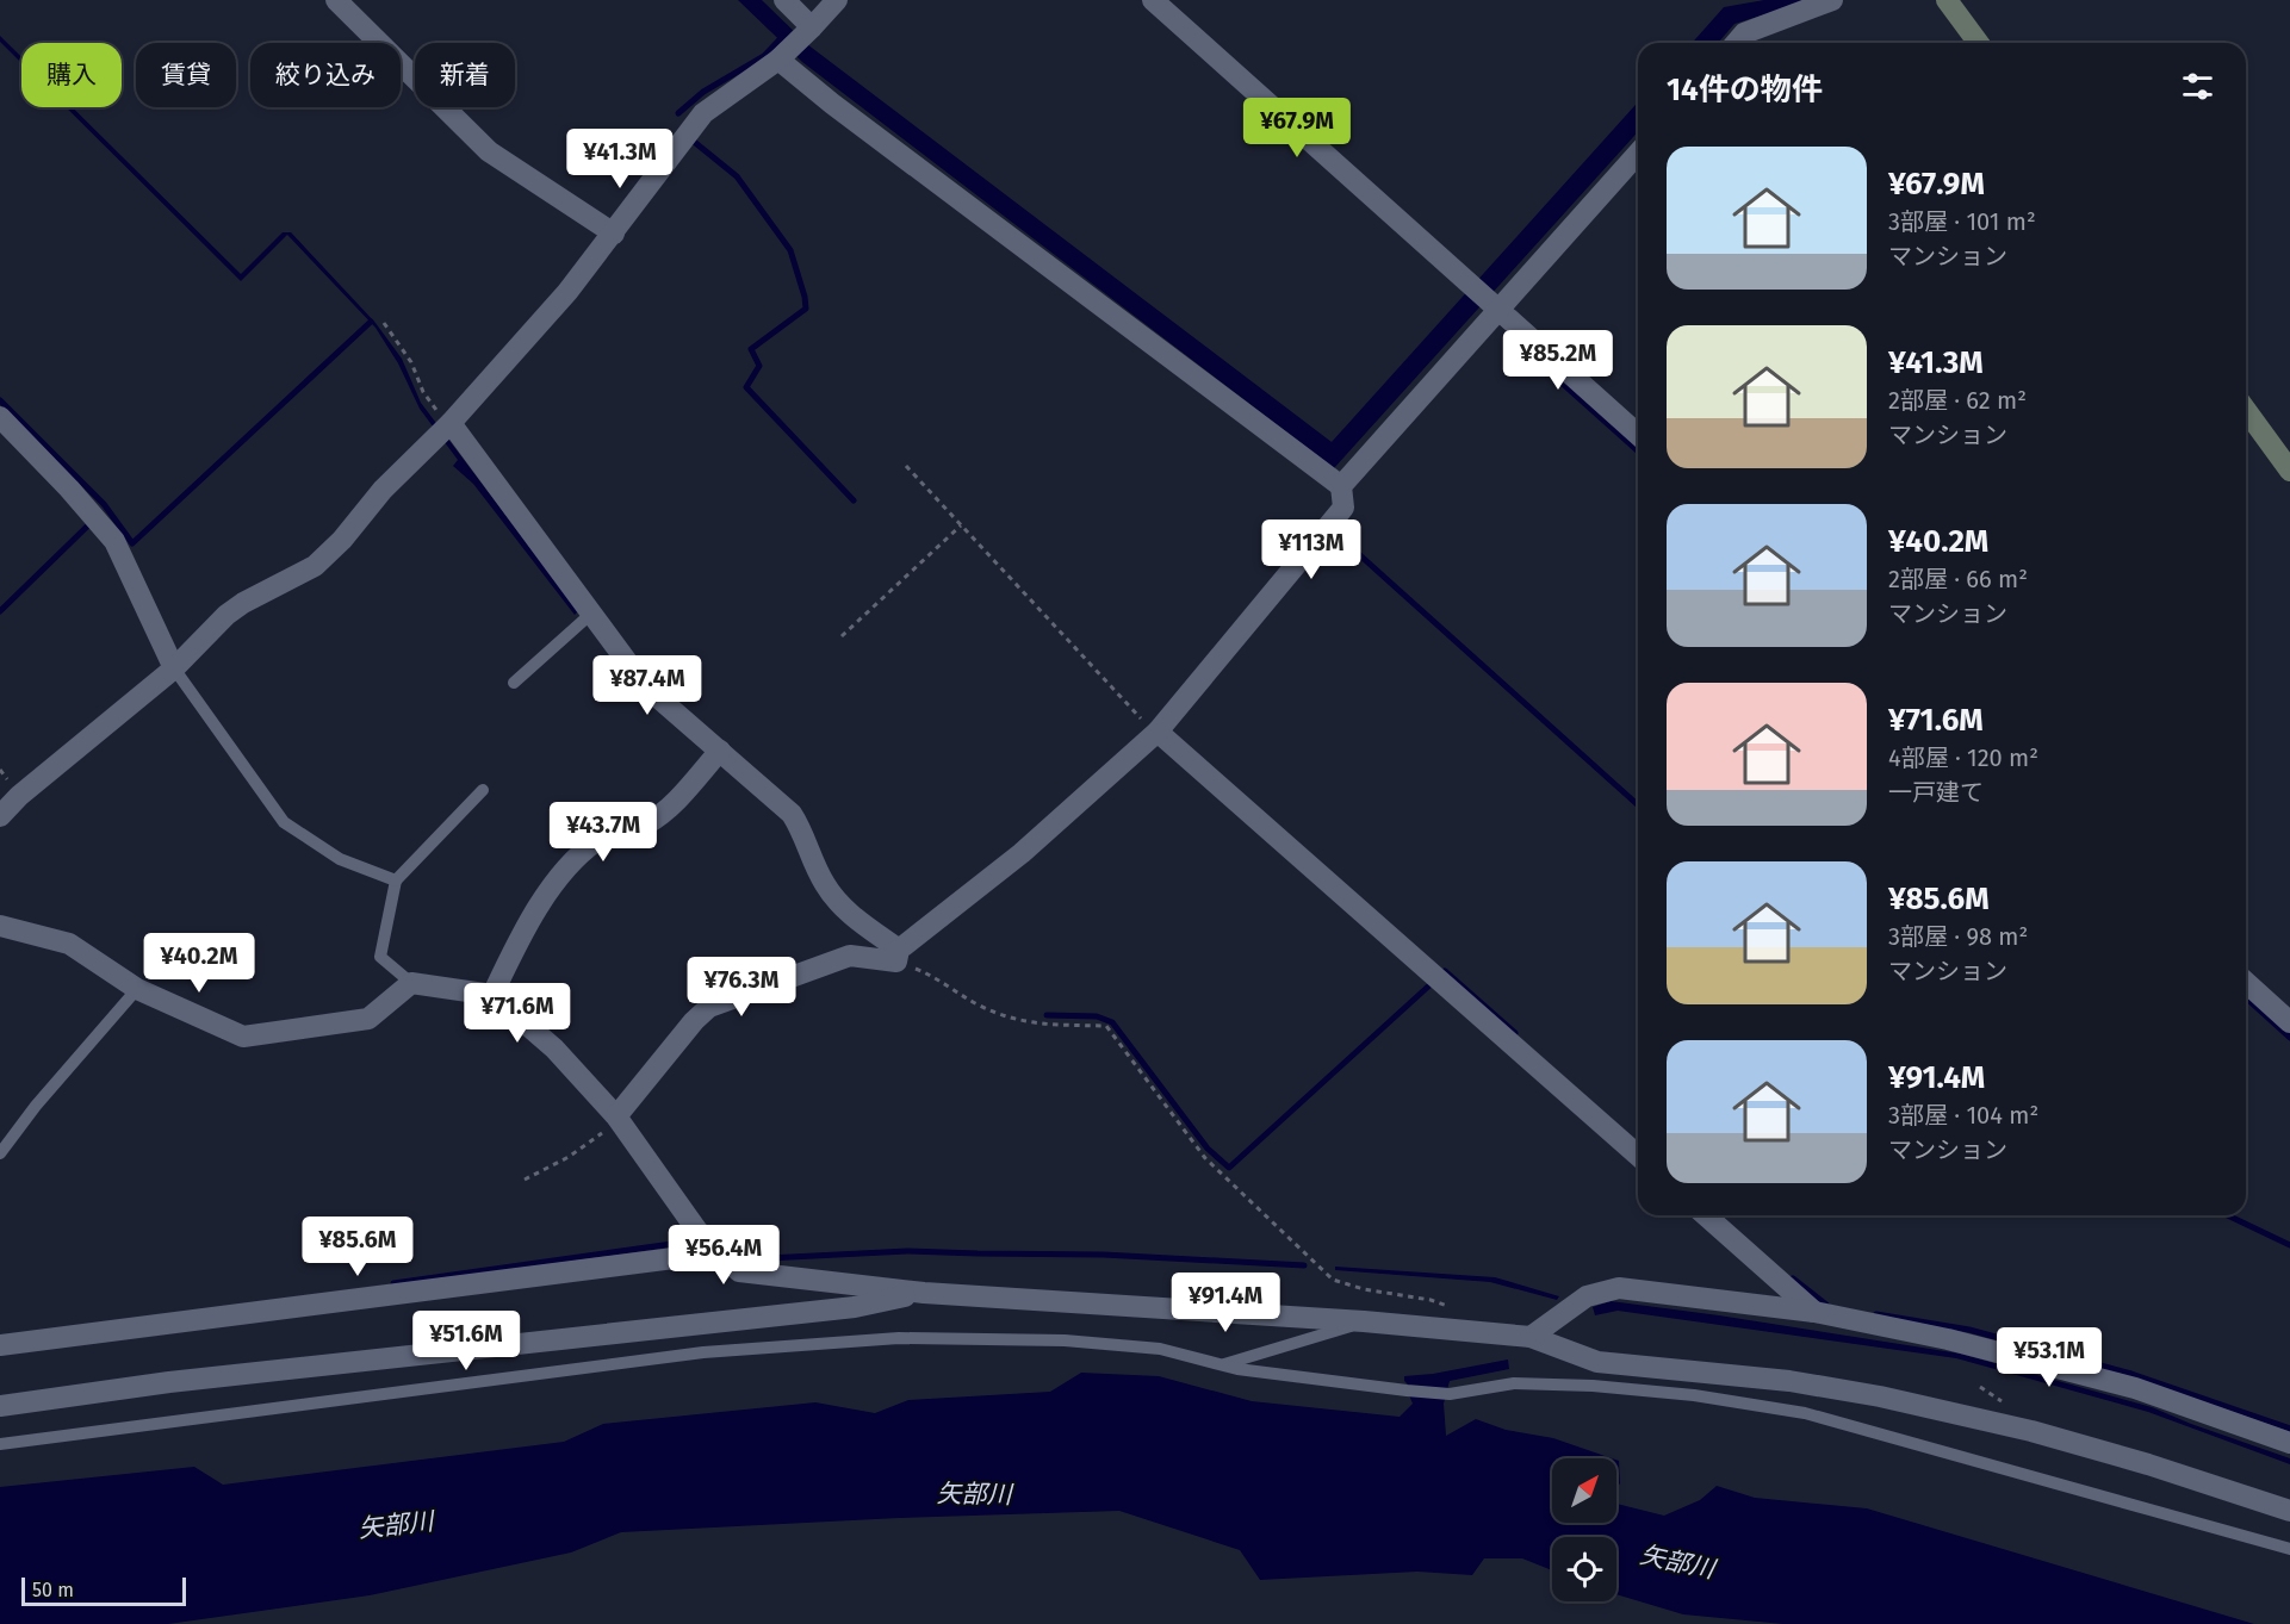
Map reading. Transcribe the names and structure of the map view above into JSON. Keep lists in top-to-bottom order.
{
  "water": ["矢部川"],
  "scale_bar": "50 m",
  "north": "top right",
  "page": {
    "chip": [
      "購入",
      "賃貸",
      "絞り込み",
      "新着"
    ],
    "heading": "14件の物件",
    "price": [
      "¥67.9M",
      "¥41.3M",
      "¥85.2M",
      "¥113M",
      "¥87.4M",
      "¥43.7M",
      "¥40.2M",
      "¥76.3M",
      "¥71.6M",
      "¥85.6M",
      "¥56.4M",
      "¥91.4M",
      "¥51.6M",
      "¥53.1M"
    ],
    "list": [
      {
        "name": "¥67.9M",
        "note": "3部屋 · 101 m² · マンション"
      },
      {
        "name": "¥41.3M",
        "note": "2部屋 · 62 m² · マンション"
      },
      {
        "name": "¥40.2M",
        "note": "2部屋 · 66 m² · マンション"
      },
      {
        "name": "¥71.6M",
        "note": "4部屋 · 120 m² · 一戸建て"
      },
      {
        "name": "¥85.6M",
        "note": "3部屋 · 98 m² · マンション"
      },
      {
        "name": "¥91.4M",
        "note": "3部屋 · 104 m² · マンション"
      }
    ],
    "scale": "50 m"
  }
}
